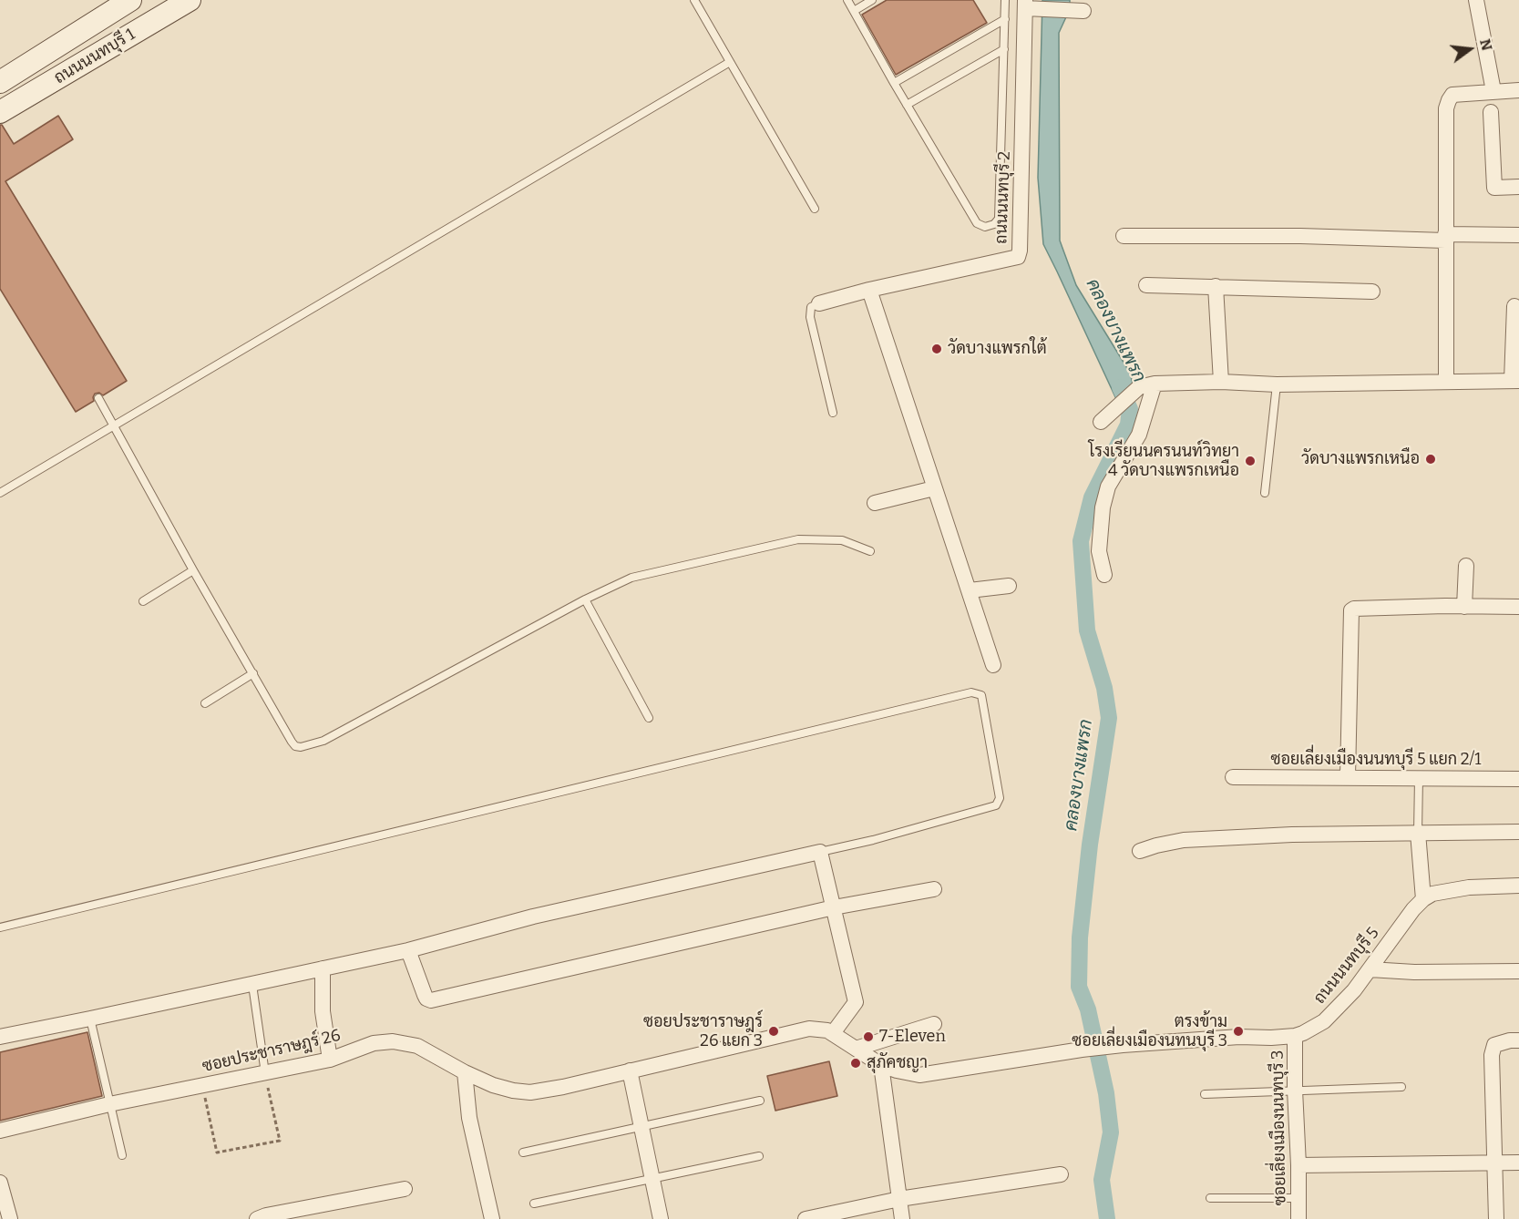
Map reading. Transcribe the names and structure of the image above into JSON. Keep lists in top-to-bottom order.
{
  "streets": {
    "main road": ["ถนนนนทบุรี 1"],
    "street": [
      "ถนนนนทบุรี 2",
      "ซอยเลี่ยงเมืองนนทบุรี 5 แยก 2/1",
      "ถนนนนทบุรี 5",
      "ซอยประชาราษฎร์ 26",
      "ซอยเลี่ยงเมืองนนทบุรี 3"
    ]
  },
  "crossings": [
    ["ถนนนนทบุรี 5", "ซอยประชาราษฎร์ 26"],
    ["ถนนนนทบุรี 5", "ซอยเลี่ยงเมืองนนทบุรี 3"]
  ],
  "water": ["คลองบางแพรก"],
  "places": [
    "วัดบางแพรกใต้",
    "วัดบางแพรกเหนือ",
    "โรงเรียนนครนนท์วิทยา 4 วัดบางแพรกเหนือ",
    "ซอยประชาราษฎร์ 26 แยก 3",
    "ตรงข้าม ซอยเลี่ยงเมืองนทนบุรี 3",
    "7-Eleven",
    "สุภัคชญา"
  ],
  "north": "right"
}
